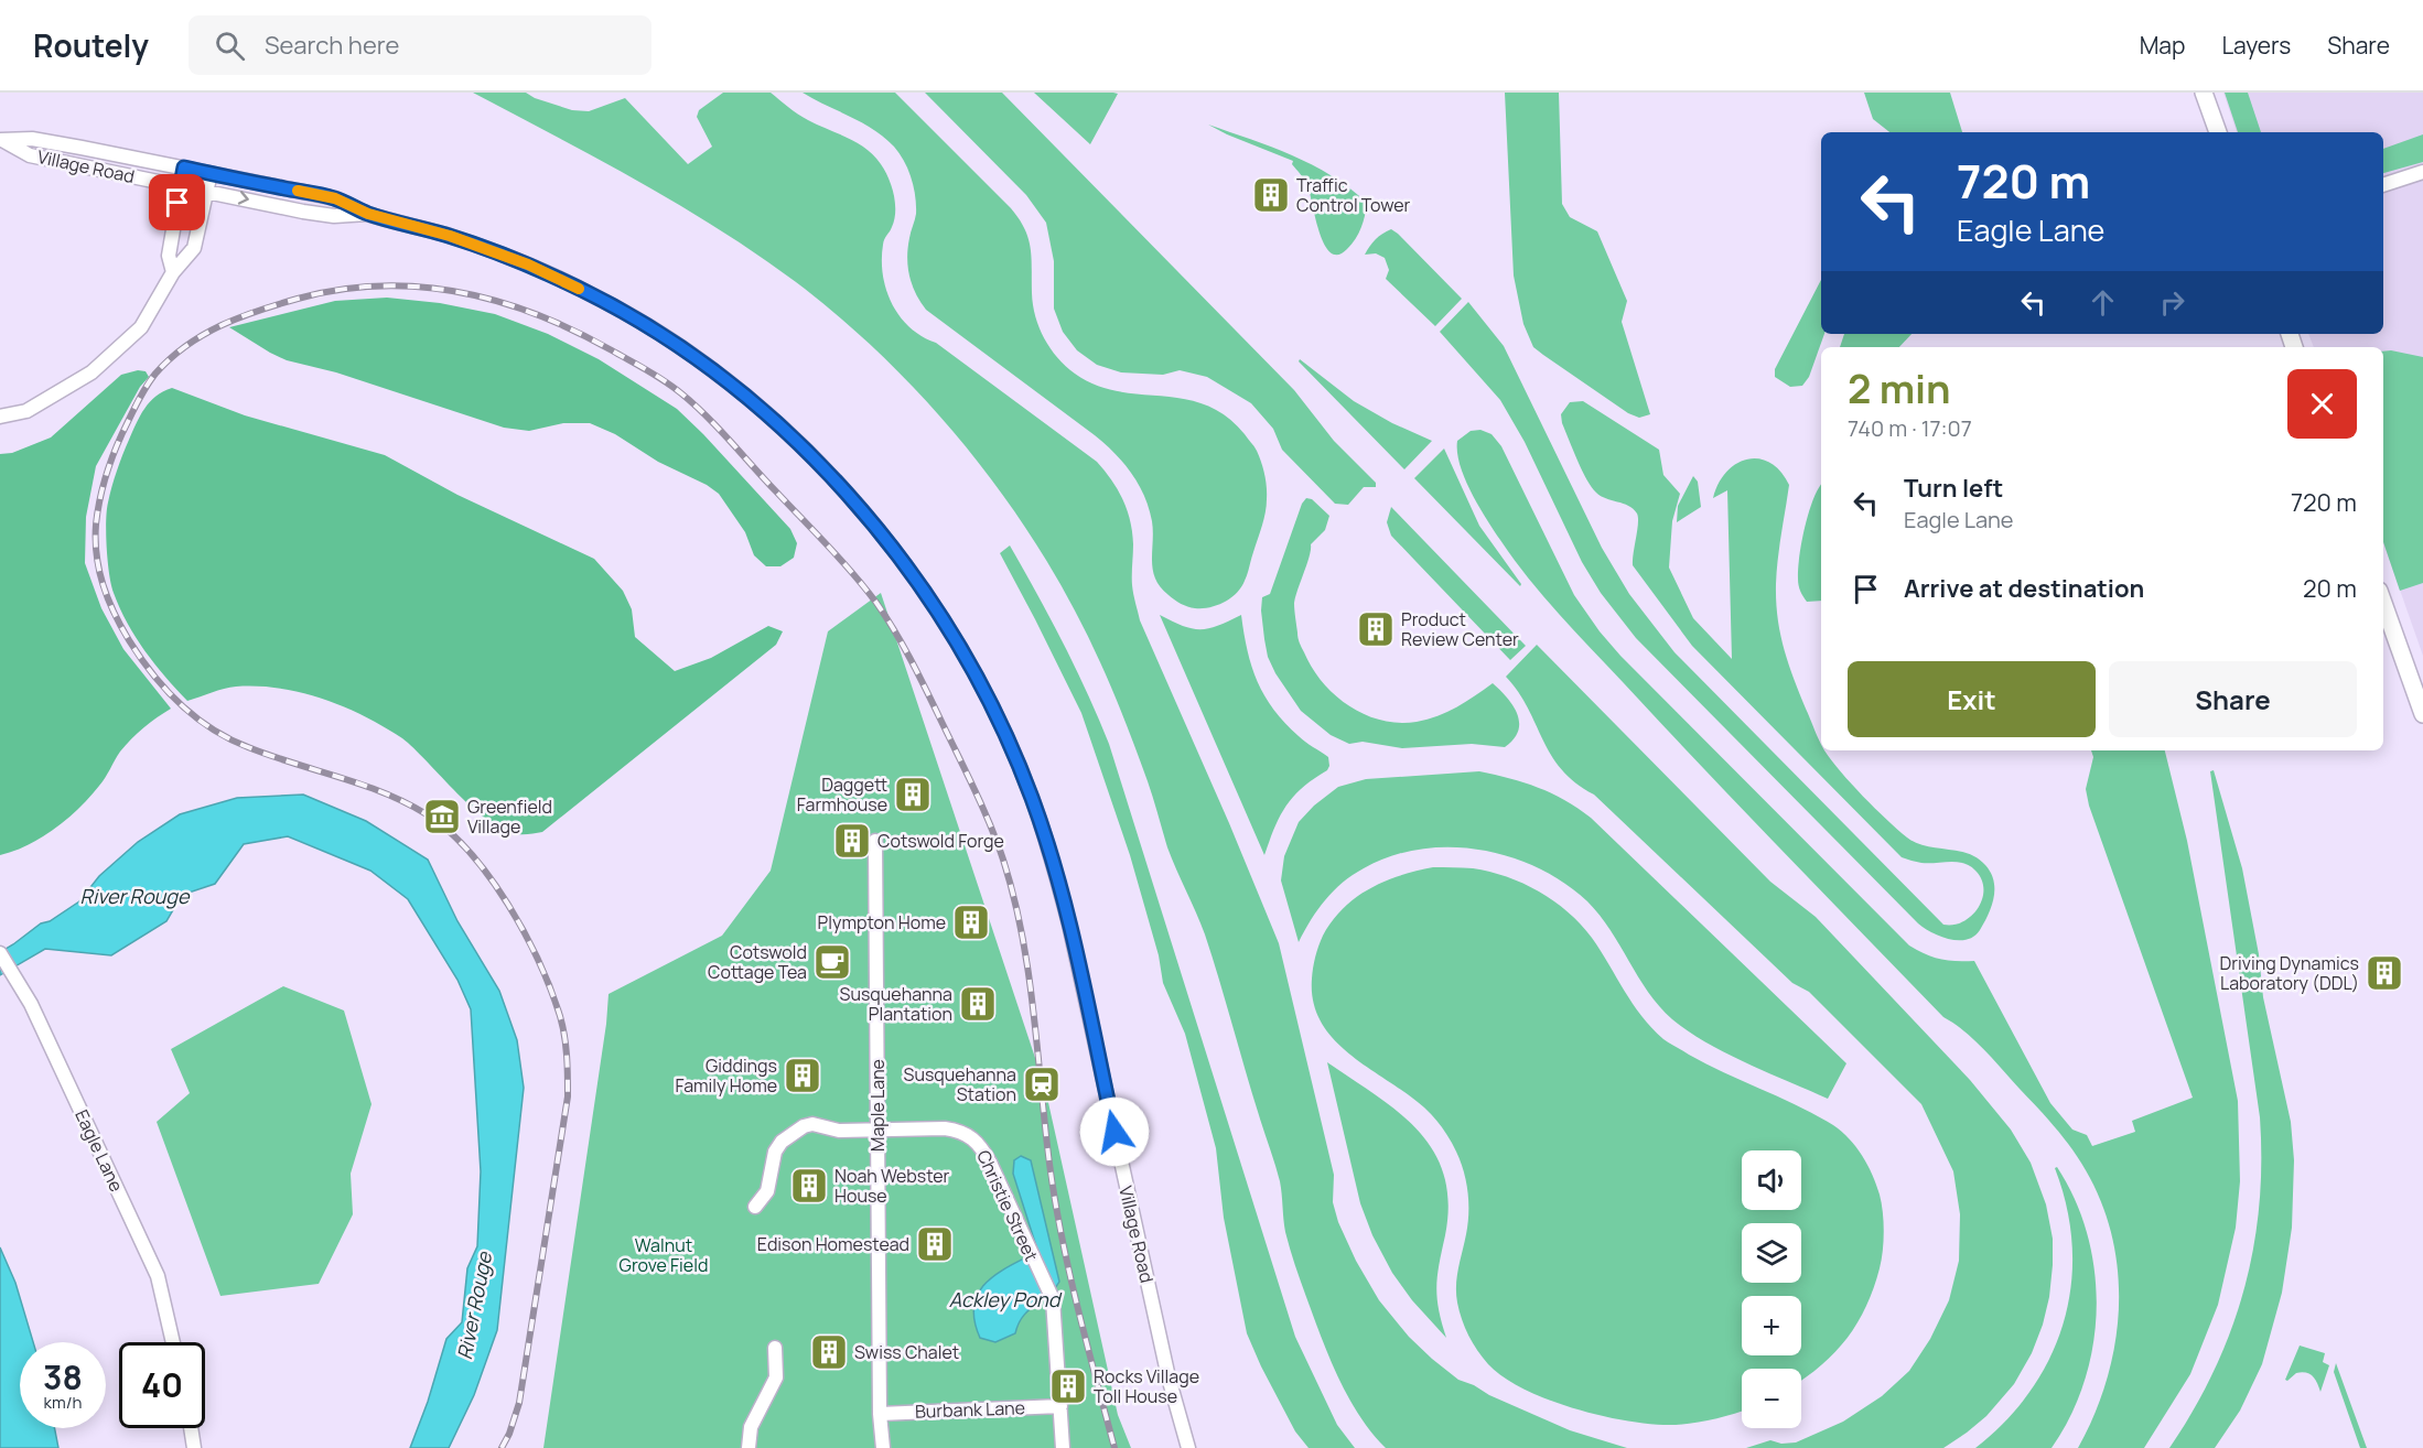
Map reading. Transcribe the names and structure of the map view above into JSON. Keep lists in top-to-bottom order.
{
  "streets": {
    "street": [
      "Village Road",
      "Maple Lane",
      "Eagle Lane",
      "Christie Street",
      "Burbank Lane"
    ]
  },
  "crossings": [
    ["Maple Lane", "Christie Street"],
    ["Maple Lane", "Burbank Lane"],
    ["Christie Street", "Burbank Lane"]
  ],
  "water": ["River Rouge", "Ackley Pond"],
  "parks": ["Walnut Grove Field"],
  "places": {
    "building": [
      "Traffic Control Tower",
      "Product Review Center",
      "Daggett Farmhouse",
      "Cotswold Forge",
      "Plympton Home",
      "Driving Dynamics Laboratory (DDL)",
      "Susquehanna Plantation",
      "Giddings Family Home",
      "Noah Webster House",
      "Edison Homestead",
      "Swiss Chalet",
      "Rocks Village Toll House"
    ],
    "museum": ["Greenfield Village"],
    "cafe": ["Cotswold Cottage Tea"],
    "station": ["Susquehanna Station"]
  },
  "page": {
    "header": "Routely",
    "search": "Search here",
    "nav": ["Map", "Layers", "Share"],
    "turn": ["720 m", "Eagle Lane"],
    "heading": ["2 min", "740 m · 17:07"],
    "list": [
      {
        "name": "Turn left",
        "note": "Eagle Lane",
        "value": "720 m"
      },
      {
        "name": "Arrive at destination",
        "value": "20 m"
      }
    ],
    "buttons": ["Exit", "Share"],
    "map_buttons": ["+", "−"],
    "speed": "38 km/h",
    "limit": "40"
  }
}
